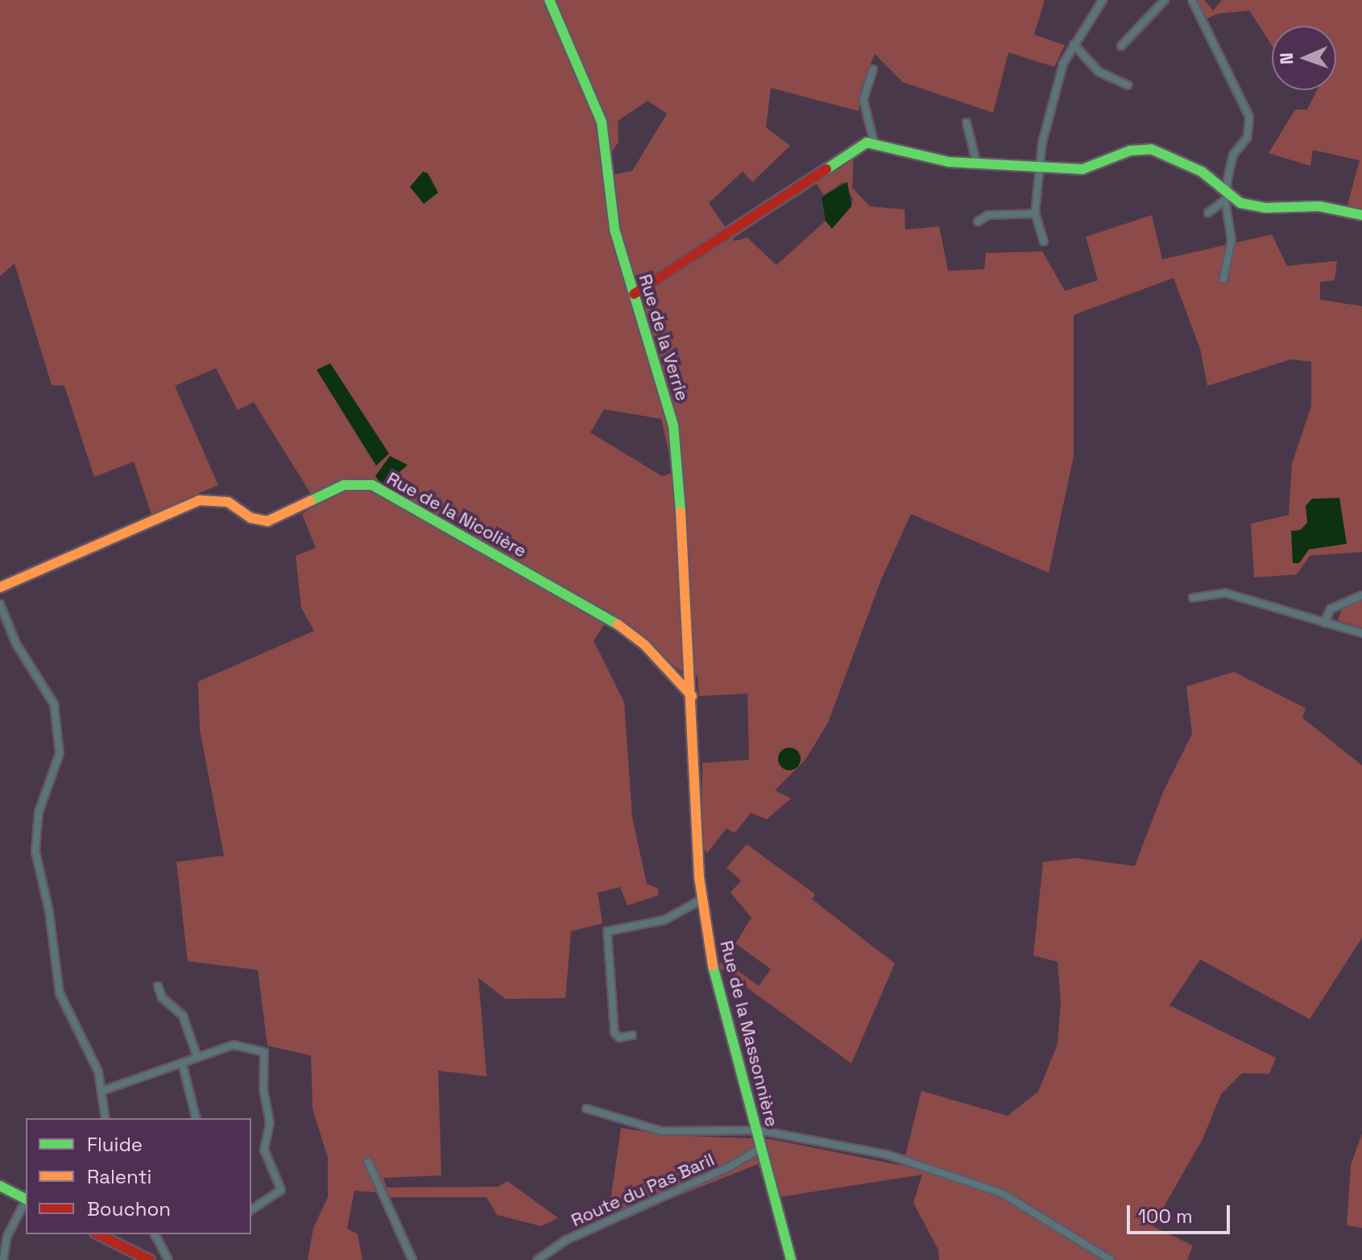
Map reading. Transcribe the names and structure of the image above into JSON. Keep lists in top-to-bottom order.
{
  "streets": {
    "street": [
      "Rue de la Verrie",
      "Rue de la Nicolière",
      "Rue de la Massonnière",
      "Route du Pas Baril"
    ]
  },
  "crossings": [
    ["Rue de la Verrie", "Rue de la Nicolière"],
    ["Rue de la Verrie", "Rue de la Massonnière"],
    ["Rue de la Nicolière", "Rue de la Massonnière"],
    ["Rue de la Massonnière", "Route du Pas Baril"]
  ],
  "legend": ["Fluide", "Ralenti", "Bouchon"],
  "scale_bar": "100 m",
  "north": "left"
}
